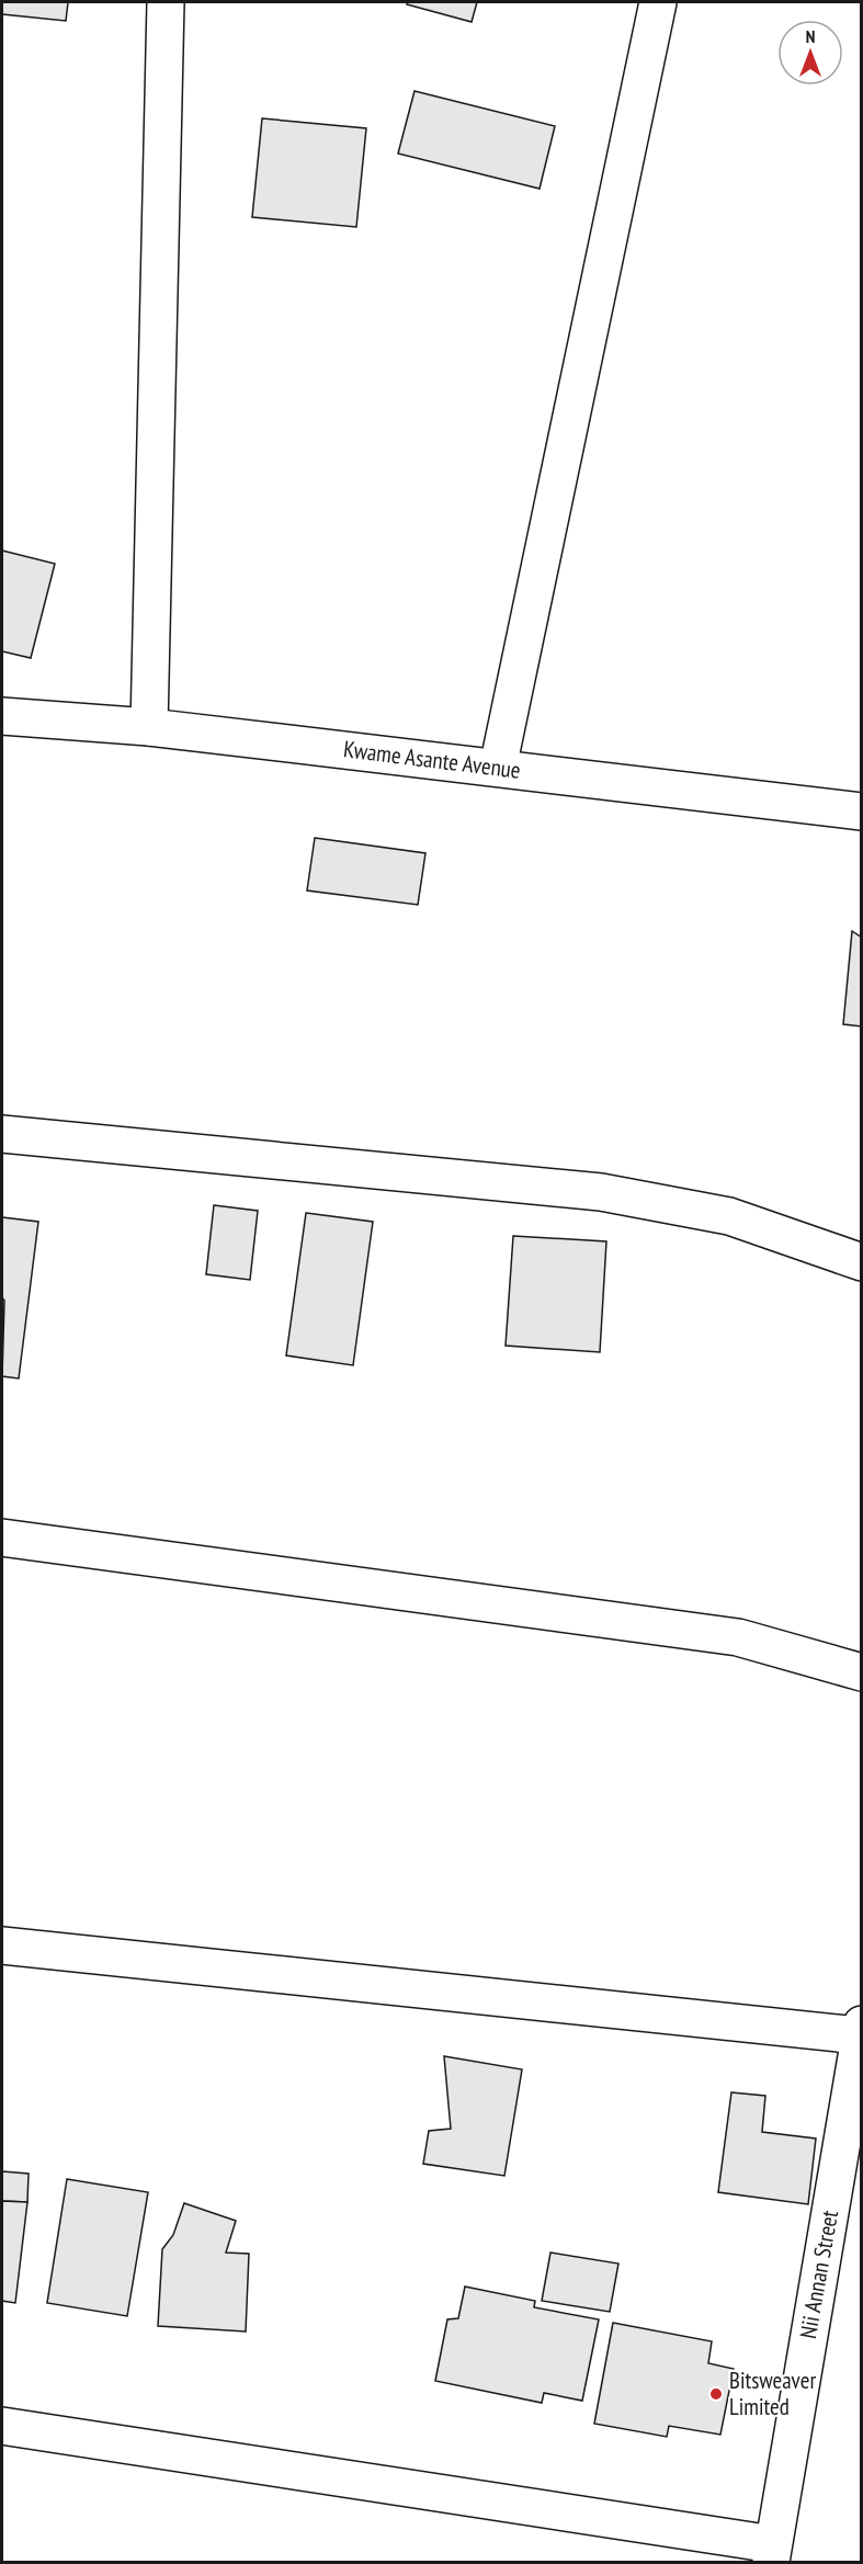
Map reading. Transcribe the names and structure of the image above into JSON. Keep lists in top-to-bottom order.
{
  "streets": {
    "street": ["Kwame Asante Avenue", "Nii Annan Street"]
  },
  "places": ["Bitsweaver Limited"],
  "north": "top"
}
